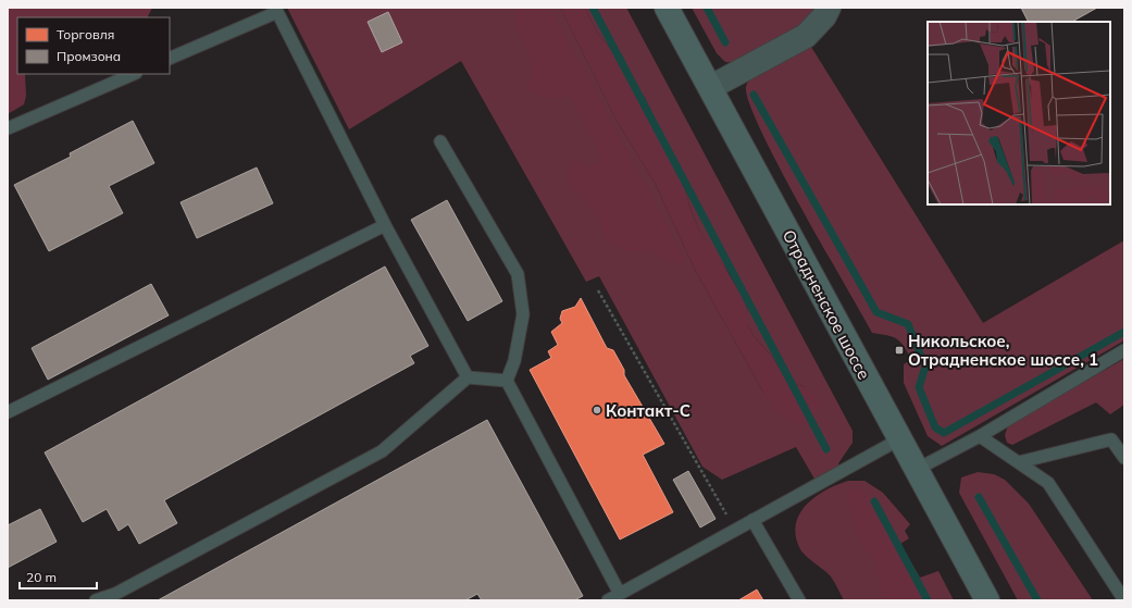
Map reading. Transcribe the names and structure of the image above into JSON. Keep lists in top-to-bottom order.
{
  "streets": {
    "main road": ["Отрадненское шоссе"]
  },
  "places": {
    "transit": ["Никольское, Отрадненское шоссе, 1"],
    "other": ["Контакт-С"]
  },
  "legend": ["Торговля", "Промзона"],
  "scale_bar": "20 m"
}
